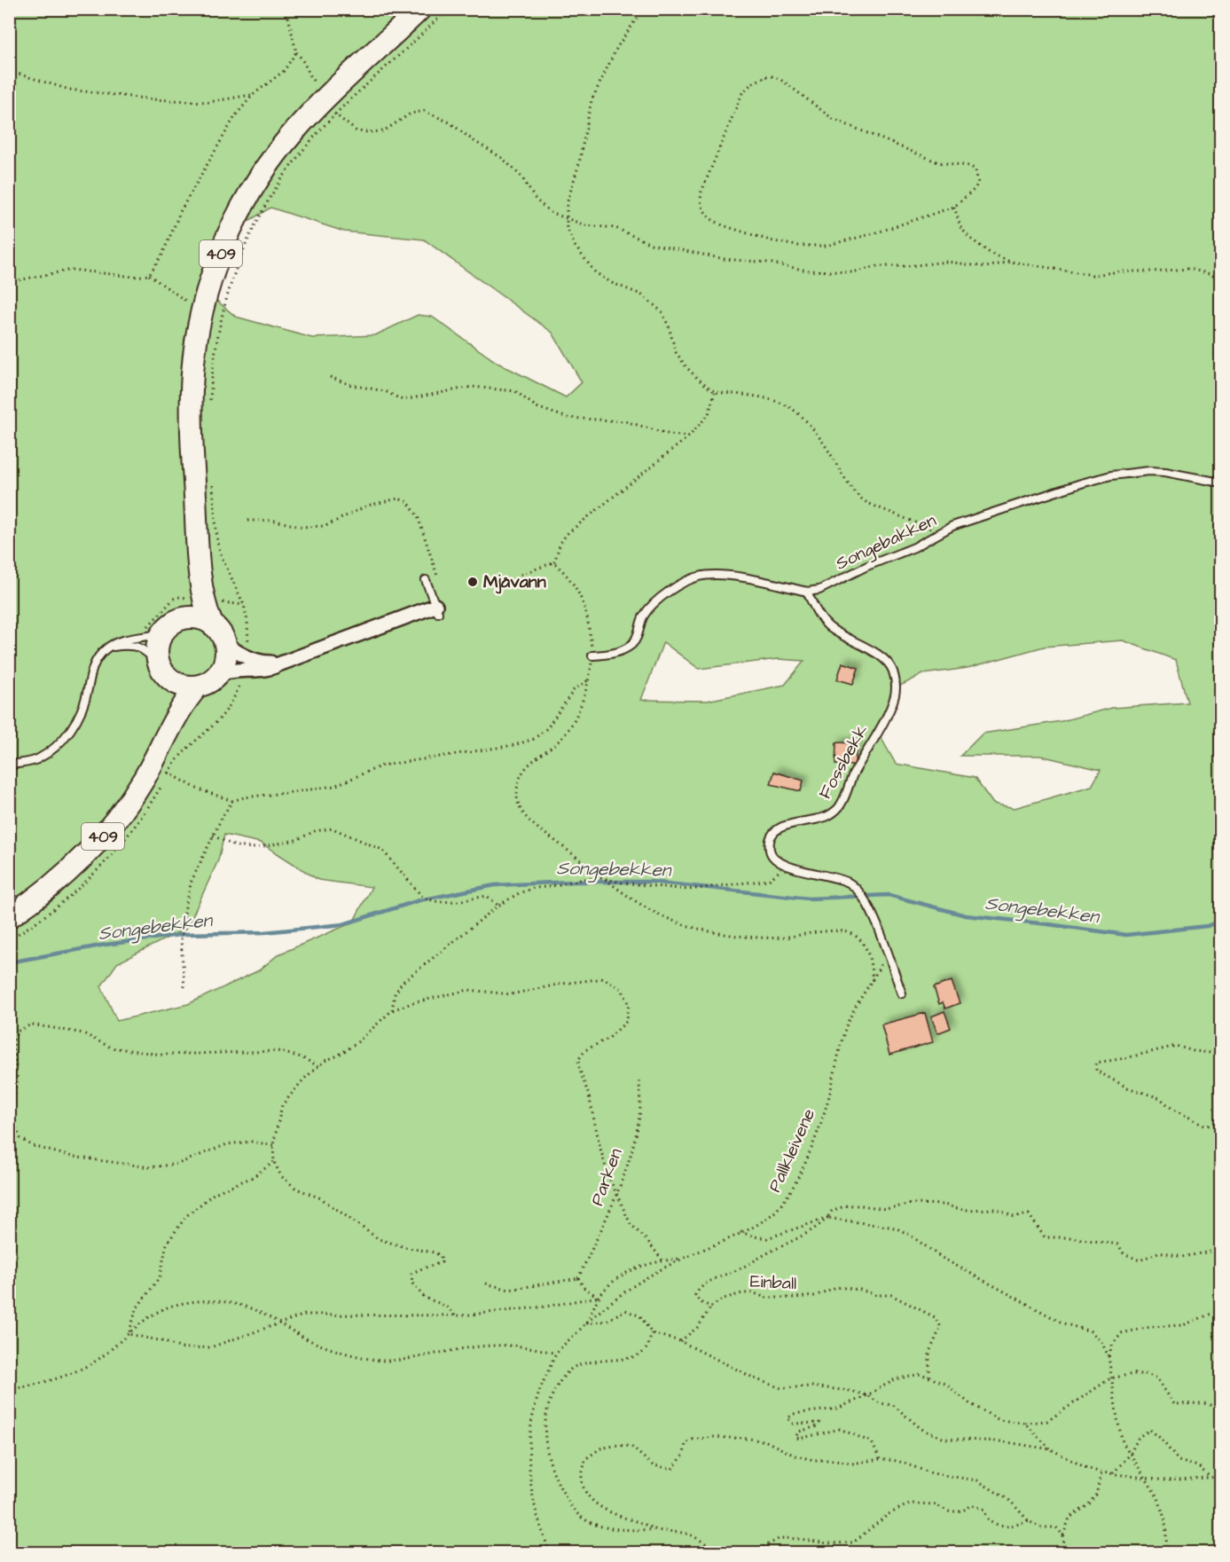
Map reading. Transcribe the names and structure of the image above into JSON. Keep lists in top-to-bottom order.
{
  "streets": {
    "main road": ["409"],
    "lane": ["Songebakken", "Fossbekk"],
    "path": ["Pallkleivene", "Parken", "Einball"]
  },
  "crossings": [
    ["Songebakken", "Fossbekk"]
  ],
  "water": ["Songebekken"],
  "places": ["Mjåvann"]
}
